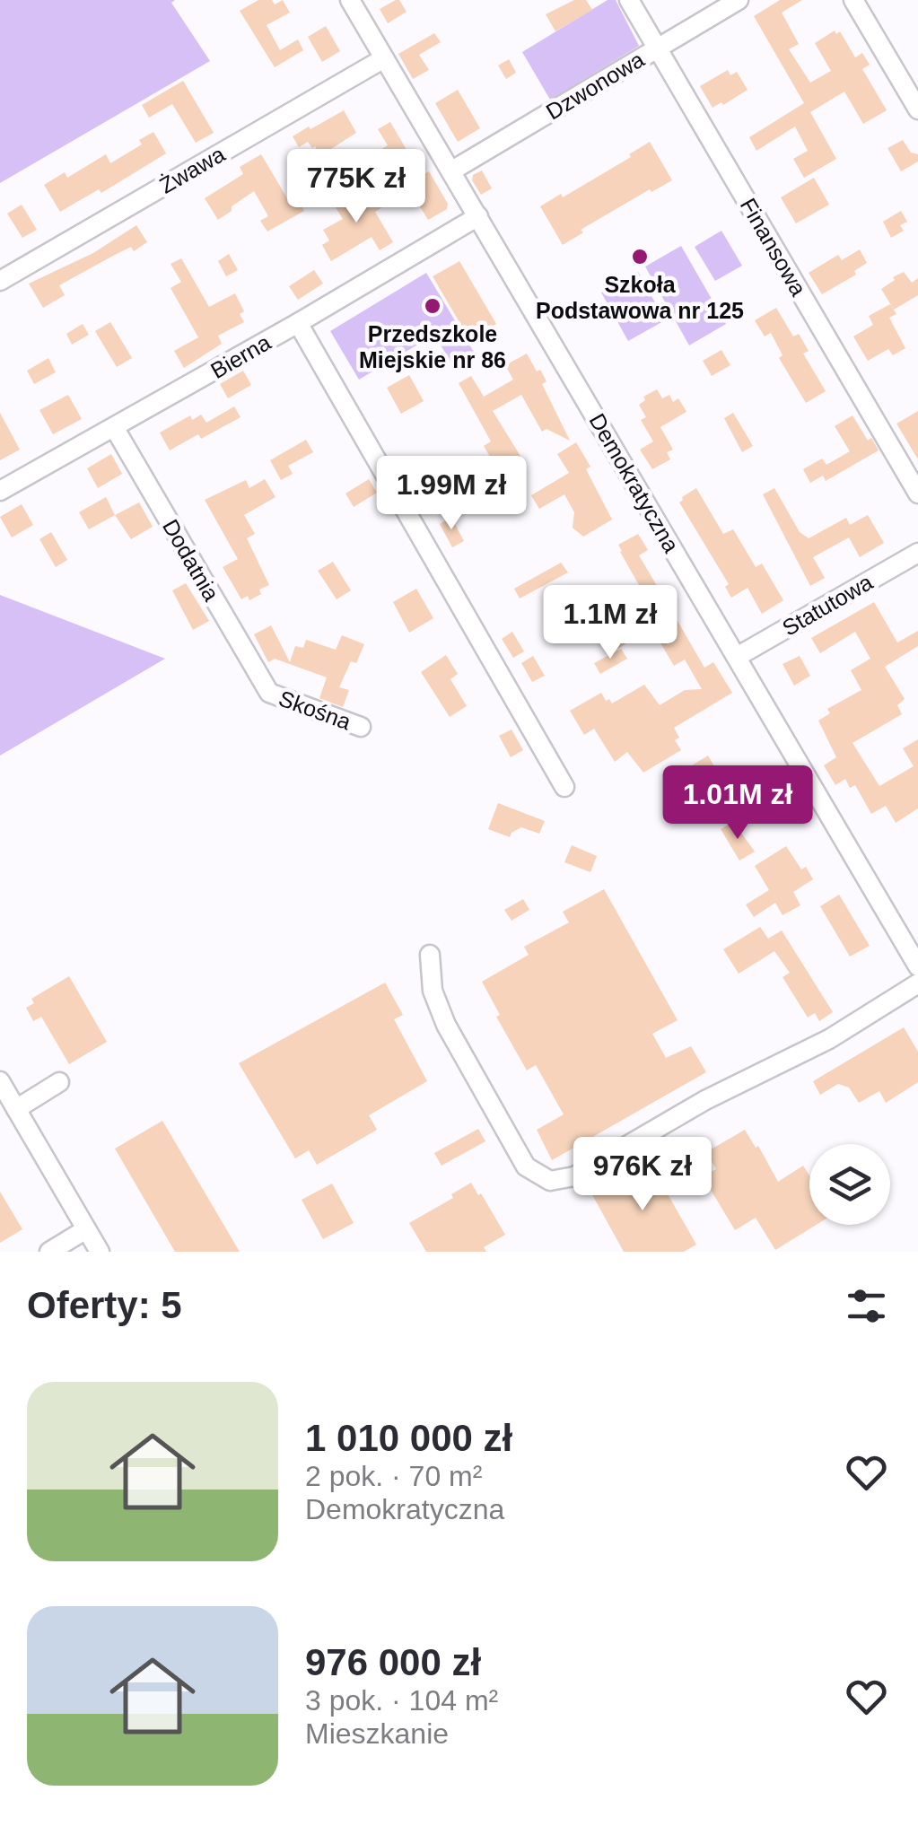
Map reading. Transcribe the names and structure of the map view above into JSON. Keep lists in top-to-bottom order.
{
  "streets": {
    "street": [
      "Dzwonowa",
      "Żwawa",
      "Finansowa",
      "Bierna",
      "Demokratyczna",
      "Dodatnia",
      "Statutowa",
      "Skośna"
    ]
  },
  "crossings": [
    ["Dzwonowa", "Finansowa"],
    ["Dzwonowa", "Demokratyczna"],
    ["Żwawa", "Demokratyczna"],
    ["Bierna", "Demokratyczna"],
    ["Bierna", "Dodatnia"],
    ["Demokratyczna", "Statutowa"],
    ["Dodatnia", "Skośna"]
  ],
  "places": ["Szkoła Podstawowa nr 125", "Przedszkole Miejskie nr 86"],
  "page": {
    "price": [
      "775K zł",
      "1.99M zł",
      "1.1M zł",
      "1.01M zł",
      "976K zł"
    ],
    "heading": "Oferty: 5",
    "list": [
      {
        "name": "1 010 000 zł",
        "note": "2 pok. · 70 m² · Demokratyczna"
      },
      {
        "name": "976 000 zł",
        "note": "3 pok. · 104 m² · Mieszkanie"
      }
    ]
  }
}
